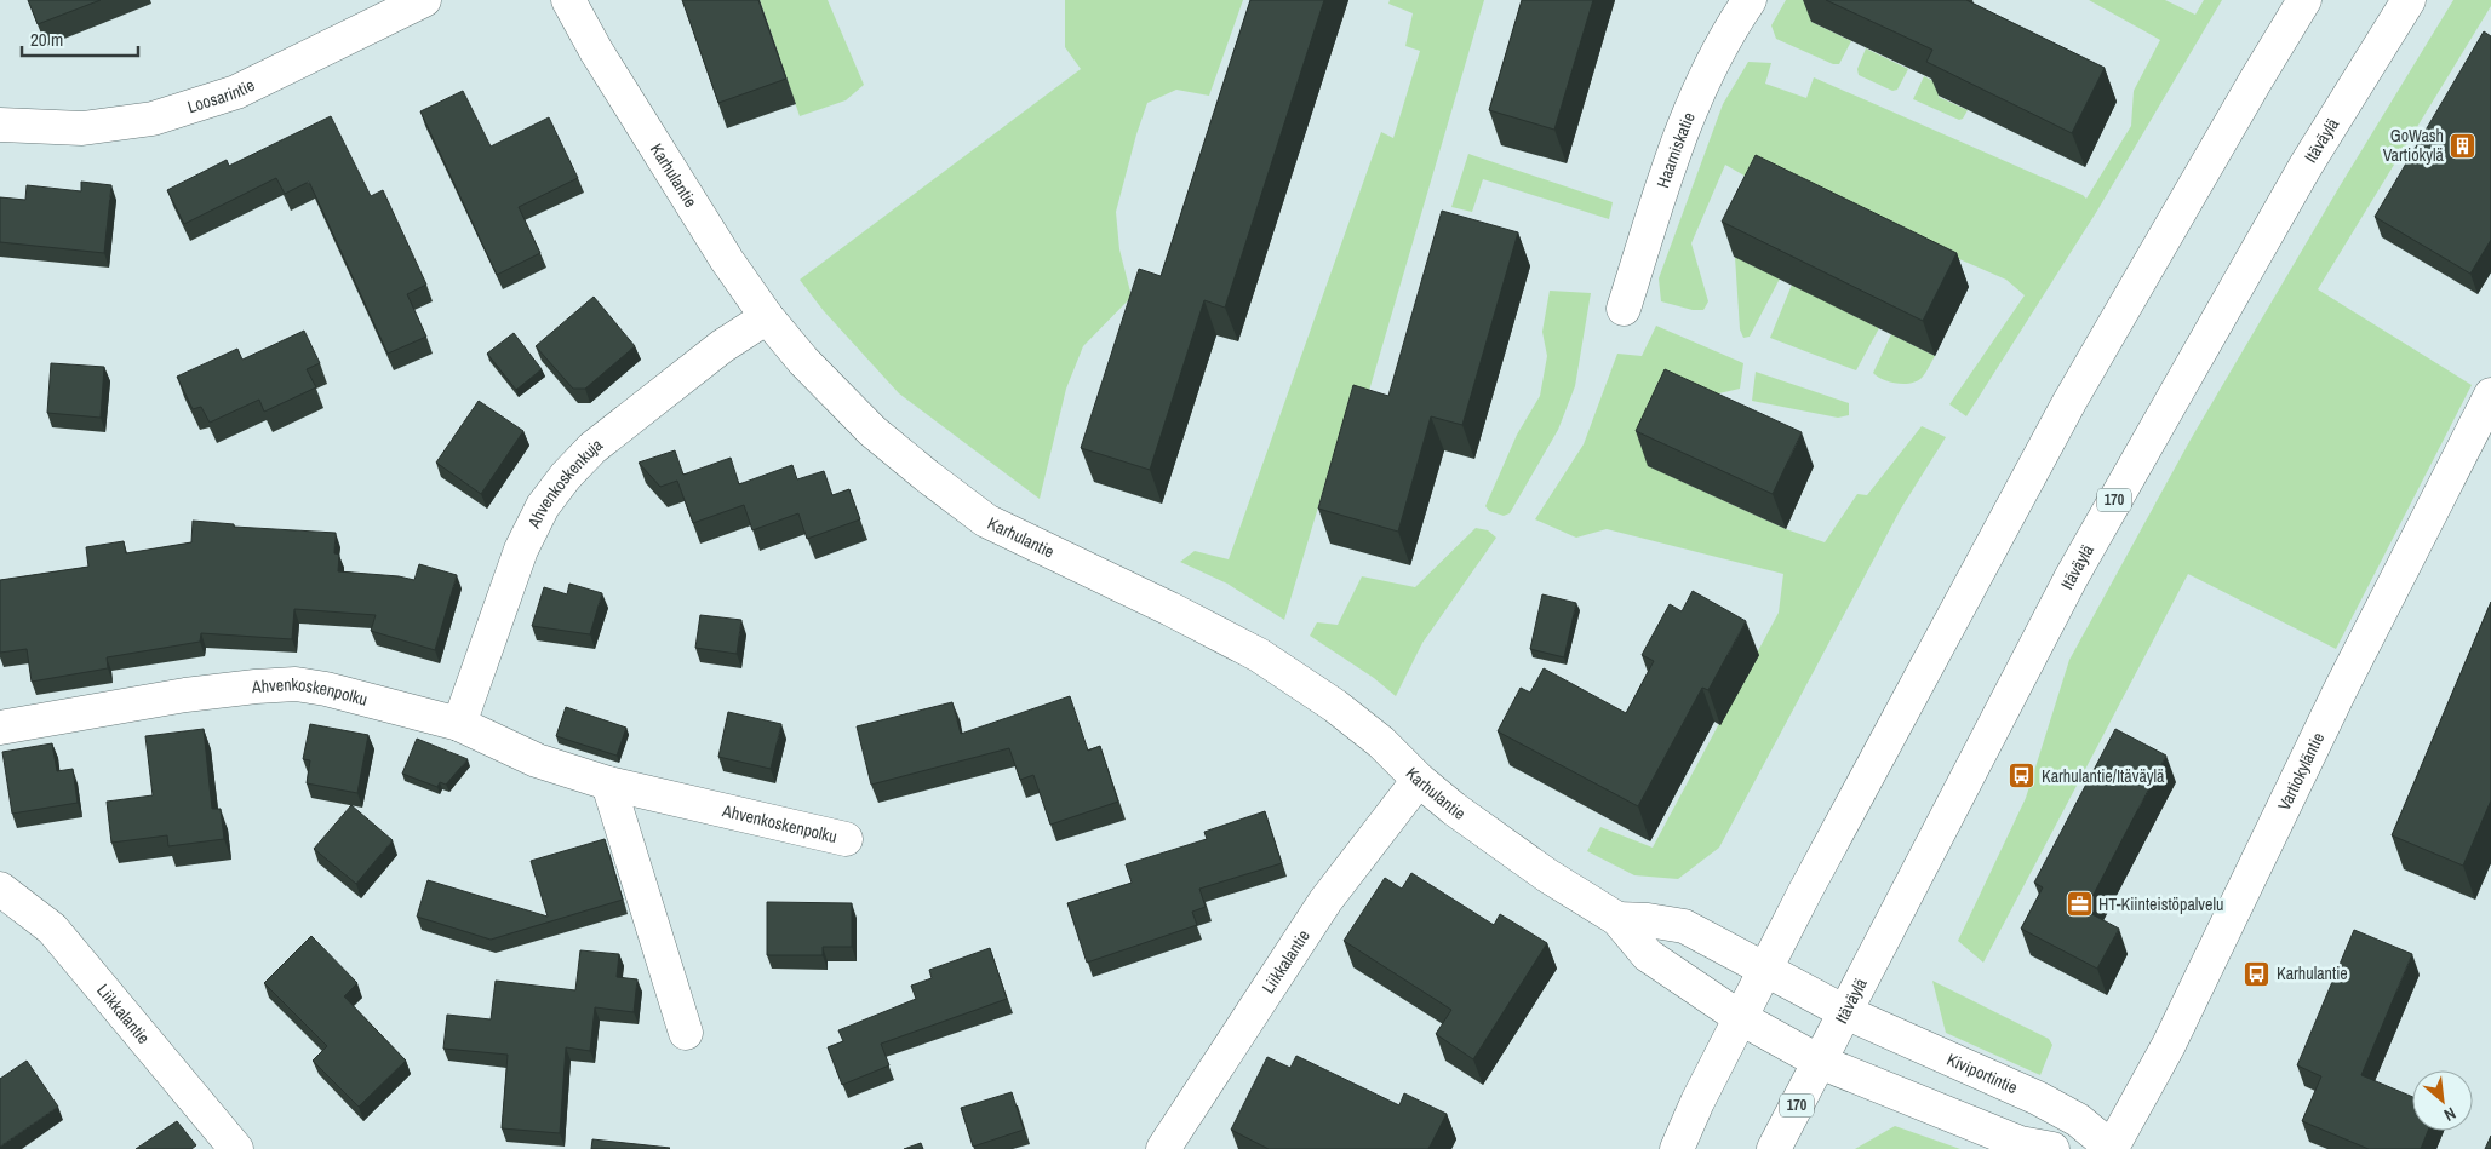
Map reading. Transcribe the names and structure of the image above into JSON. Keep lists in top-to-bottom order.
{
  "streets": {
    "main road": [
      "Loosarintie",
      "Itäväylä",
      "Haarniskatie",
      "Karhulantie",
      "Ahvenkoskenkuja",
      "170",
      "Ahvenkoskenpolku",
      "Vartiokyläntie",
      "Liikkalantie",
      "Kiviportintie"
    ]
  },
  "crossings": [
    ["Itäväylä", "Karhulantie"],
    ["Itäväylä", "Kiviportintie"],
    ["Karhulantie", "Ahvenkoskenkuja"],
    ["Karhulantie", "Liikkalantie"],
    ["Karhulantie", "Kiviportintie"],
    ["Ahvenkoskenkuja", "Ahvenkoskenpolku"],
    ["Vartiokyläntie", "Kiviportintie"]
  ],
  "places": {
    "building": ["GoWash Vartiokylä"],
    "bus stop": ["Karhulantie/Itäväylä", "Karhulantie"],
    "office": ["HT-Kiinteistöpalvelu"]
  },
  "scale_bar": "20 m",
  "north": "bottom right"
}
